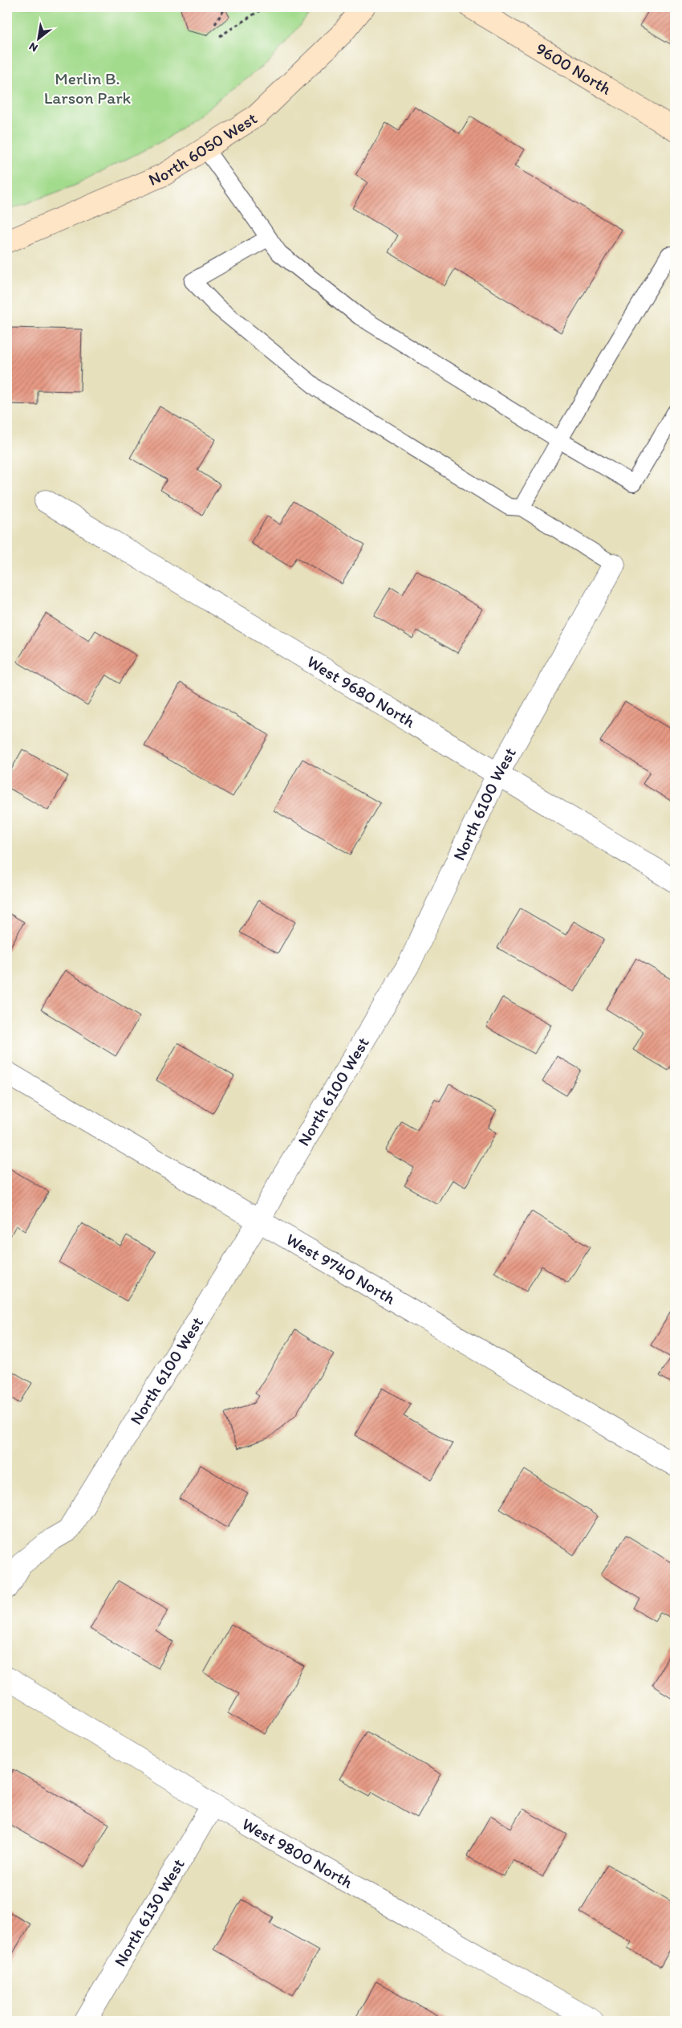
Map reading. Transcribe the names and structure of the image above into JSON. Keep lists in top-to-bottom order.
{
  "streets": {
    "street": [
      "9600 North",
      "North 6050 West",
      "West 9680 North",
      "North 6100 West",
      "West 9740 North",
      "West 9800 North",
      "North 6130 West"
    ]
  },
  "crossings": [
    ["West 9680 North", "North 6100 West"],
    ["North 6100 West", "West 9740 North"],
    ["West 9800 North", "North 6130 West"]
  ],
  "parks": ["Merlin B. Larson Park"],
  "north": "bottom left"
}
